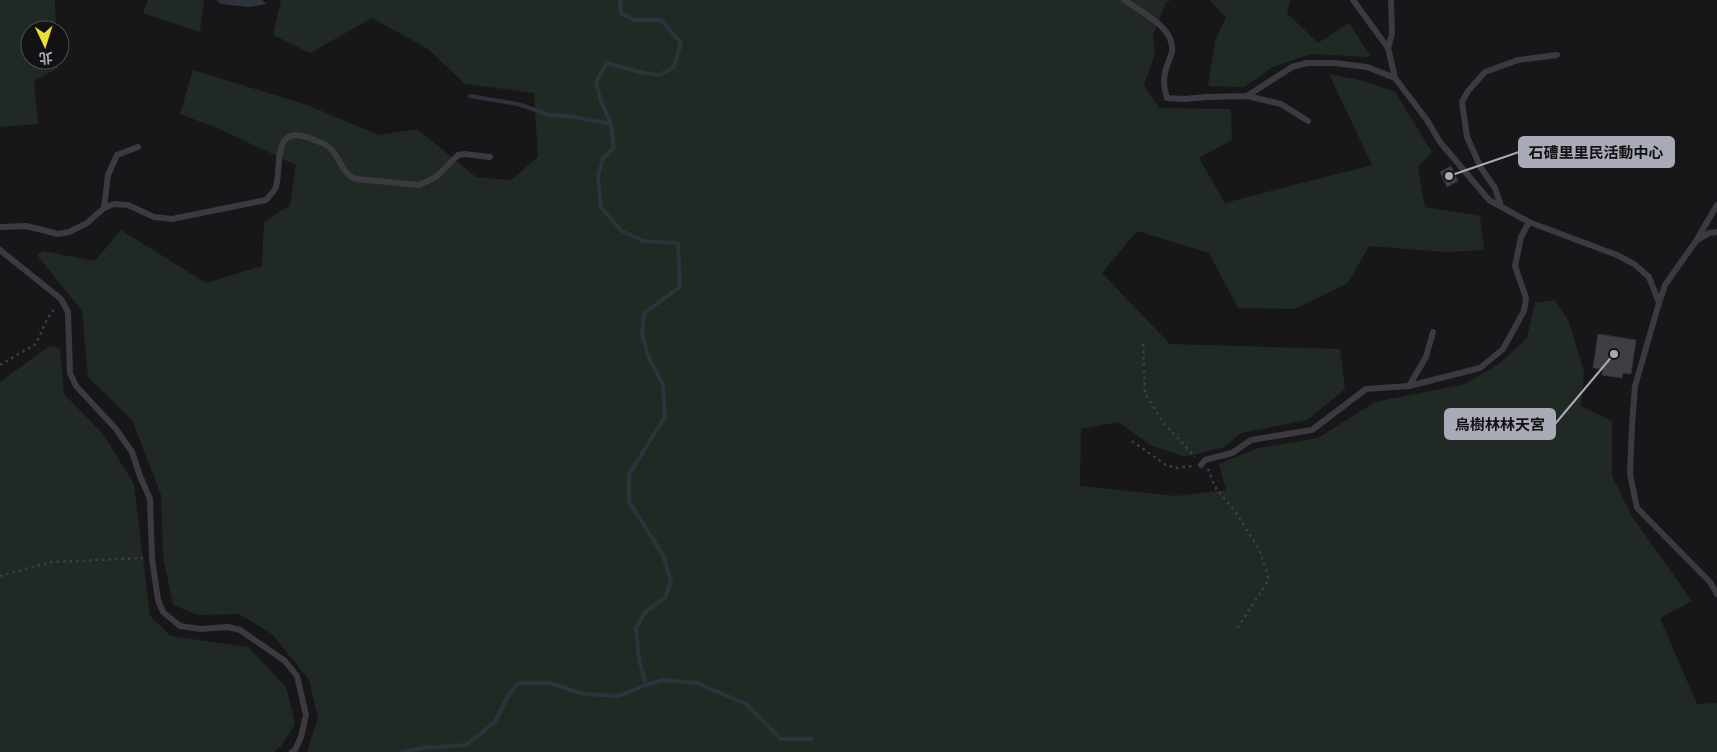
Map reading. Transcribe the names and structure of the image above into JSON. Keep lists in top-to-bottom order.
{
  "places": ["石𥕢里里民活動中心", "烏樹林林天宮"],
  "north": "bottom"
}
